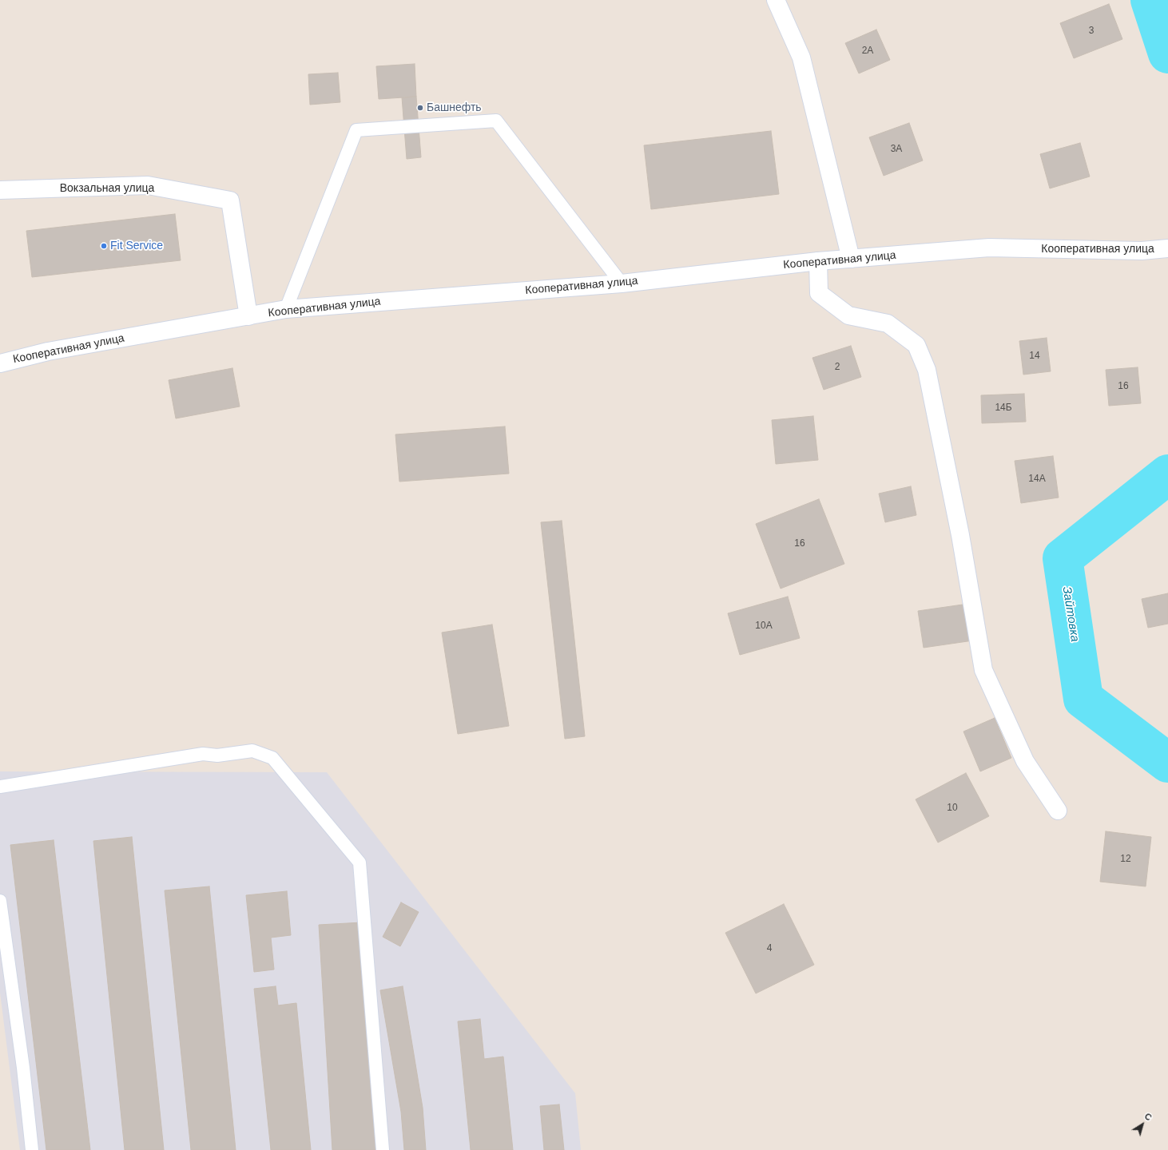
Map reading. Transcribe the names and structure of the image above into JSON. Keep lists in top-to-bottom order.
{
  "streets": {
    "street": ["Вокзальная улица", "Кооперативная улица"]
  },
  "crossings": [
    ["Вокзальная улица", "Кооперативная улица"]
  ],
  "water": ["Зайтовка"],
  "places": ["Башнефть", "Fit Service"],
  "house_numbers": [
    "3",
    "2А",
    "3А",
    "14",
    "2",
    "16",
    "14Б",
    "14А",
    "16",
    "10А",
    "10",
    "12",
    "4"
  ],
  "north": "top right"
}
